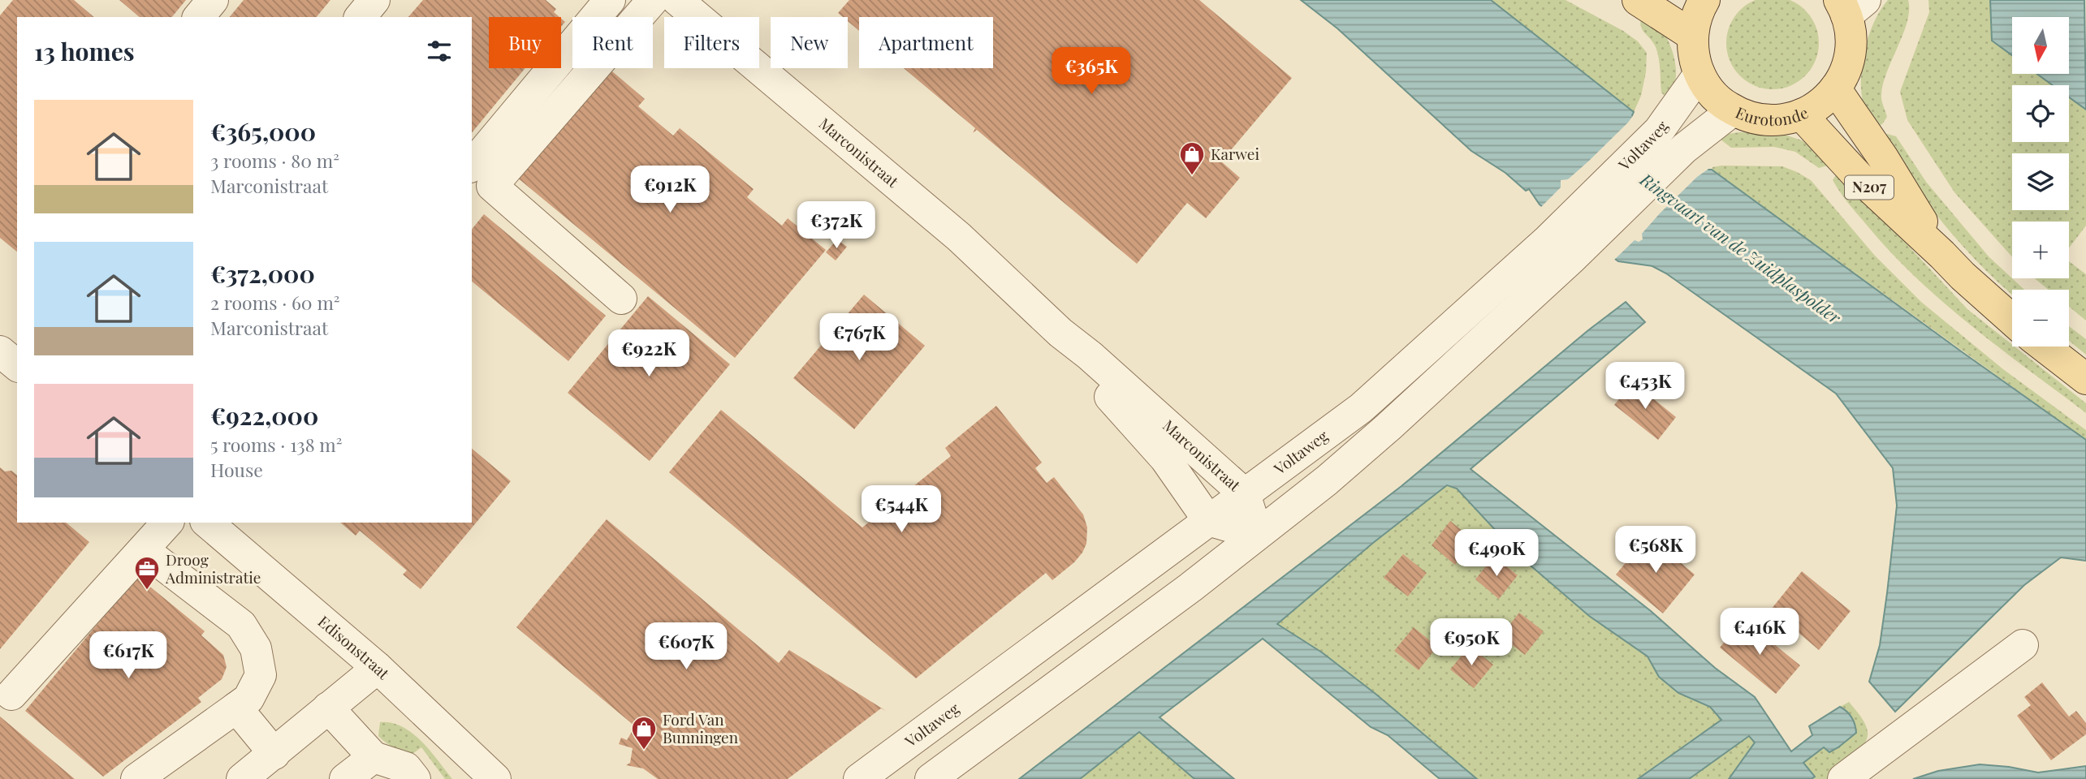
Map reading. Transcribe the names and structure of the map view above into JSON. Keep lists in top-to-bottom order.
{
  "streets": {
    "main road": ["Eurotonde", "N207"],
    "street": ["Voltaweg", "Marconistraat", "Edisonstraat"]
  },
  "crossings": [
    ["Eurotonde", "Voltaweg"],
    ["Eurotonde", "N207"],
    ["Voltaweg", "Marconistraat"]
  ],
  "water": ["Ringvaart van de Zuidplaspolder"],
  "places": {
    "shop": ["Karwei", "Ford Van Bunningen"],
    "office": ["Droog Administratie"]
  },
  "north": "bottom",
  "page": {
    "map_buttons": ["+", "−"],
    "chip": [
      "Buy",
      "Rent",
      "Filters",
      "New",
      "Apartment"
    ],
    "heading": "13 homes",
    "price": [
      "€365K",
      "€912K",
      "€372K",
      "€767K",
      "€922K",
      "€453K",
      "€544K",
      "€568K",
      "€490K",
      "€416K",
      "€950K",
      "€607K",
      "€617K"
    ],
    "list": [
      {
        "name": "€365,000",
        "note": "3 rooms · 80 m² · Marconistraat"
      },
      {
        "name": "€372,000",
        "note": "2 rooms · 60 m² · Marconistraat"
      },
      {
        "name": "€922,000",
        "note": "5 rooms · 138 m² · House"
      }
    ]
  }
}
